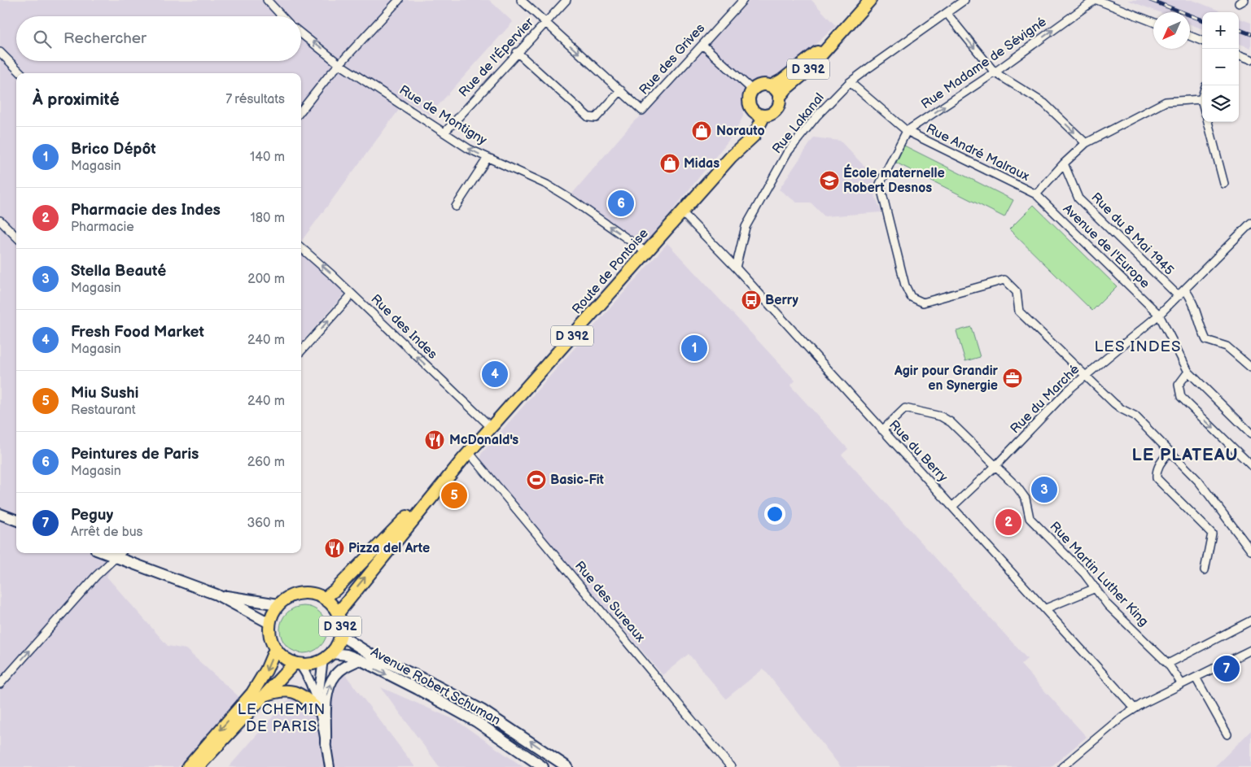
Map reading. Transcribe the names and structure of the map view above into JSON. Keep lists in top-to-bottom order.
{
  "streets": {
    "main road": ["D 392", "Route de Pontoise", "Avenue Robert Schuman"],
    "street": [
      "Rue de l'Épervier",
      "Rue des Grives",
      "Rue Madame de Sévigné",
      "Rue de Montigny",
      "Rue Lakanal",
      "Rue André Malraux",
      "Rue du 8 Mai 1945",
      "Avenue de l'Europe",
      "Rue des Indes",
      "Rue du Marché",
      "Rue du Berry",
      "Rue Martin Luther King",
      "Rue des Sureaux"
    ]
  },
  "crossings": [
    ["Rue de l'Épervier", "Rue des Grives"],
    ["Rue de l'Épervier", "Rue de Montigny"],
    ["Rue Madame de Sévigné", "Rue André Malraux"],
    ["D 392", "Route de Pontoise"],
    ["D 392", "Avenue Robert Schuman"],
    ["Rue de Montigny", "Route de Pontoise"],
    ["Rue Lakanal", "Rue André Malraux"],
    ["Rue Lakanal", "Rue du Berry"],
    ["Rue André Malraux", "Rue du 8 Mai 1945"],
    ["Rue André Malraux", "Avenue de l'Europe"],
    ["Rue du 8 Mai 1945", "Rue du Marché"],
    ["Avenue de l'Europe", "Rue du Marché"],
    ["Route de Pontoise", "Rue des Indes"],
    ["Route de Pontoise", "Rue du Berry"],
    ["Route de Pontoise", "Rue des Sureaux"],
    ["Route de Pontoise", "Avenue Robert Schuman"],
    ["Rue du Marché", "Rue du Berry"],
    ["Rue du Marché", "Rue Martin Luther King"]
  ],
  "one_way": ["Rue Madame de Sévigné", "Rue de Montigny", "Rue des Indes"],
  "districts": ["LES INDES", "LE PLATEAU", "LE CHEMIN DE PARIS"],
  "places": {
    "shop": ["Norauto", "Midas"],
    "school or university": ["École maternelle Robert Desnos"],
    "bus stop": ["Berry"],
    "office": ["Agir pour Grandir en Synergie"],
    "restaurant": ["McDonald's", "Pizza del Arte"],
    "sports": ["Basic-Fit"]
  },
  "north": "bottom left",
  "page": {
    "map_buttons": ["+", "−"],
    "search": "Rechercher",
    "heading": ["À proximité", "7 résultats"],
    "list": [
      {
        "mark": "1",
        "name": "Brico Dépôt",
        "note": "Magasin",
        "value": "140 m"
      },
      {
        "mark": "2",
        "name": "Pharmacie des Indes",
        "note": "Pharmacie",
        "value": "180 m"
      },
      {
        "mark": "3",
        "name": "Stella Beauté",
        "note": "Magasin",
        "value": "200 m"
      },
      {
        "mark": "4",
        "name": "Fresh Food Market",
        "note": "Magasin",
        "value": "240 m"
      },
      {
        "mark": "5",
        "name": "Miu Sushi",
        "note": "Restaurant",
        "value": "240 m"
      },
      {
        "mark": "6",
        "name": "Peintures de Paris",
        "note": "Magasin",
        "value": "260 m"
      },
      {
        "mark": "7",
        "name": "Peguy",
        "note": "Arrêt de bus",
        "value": "360 m"
      }
    ],
    "pins": [
      "6",
      "1",
      "4",
      "3",
      "5",
      "2",
      "7"
    ]
  }
}
